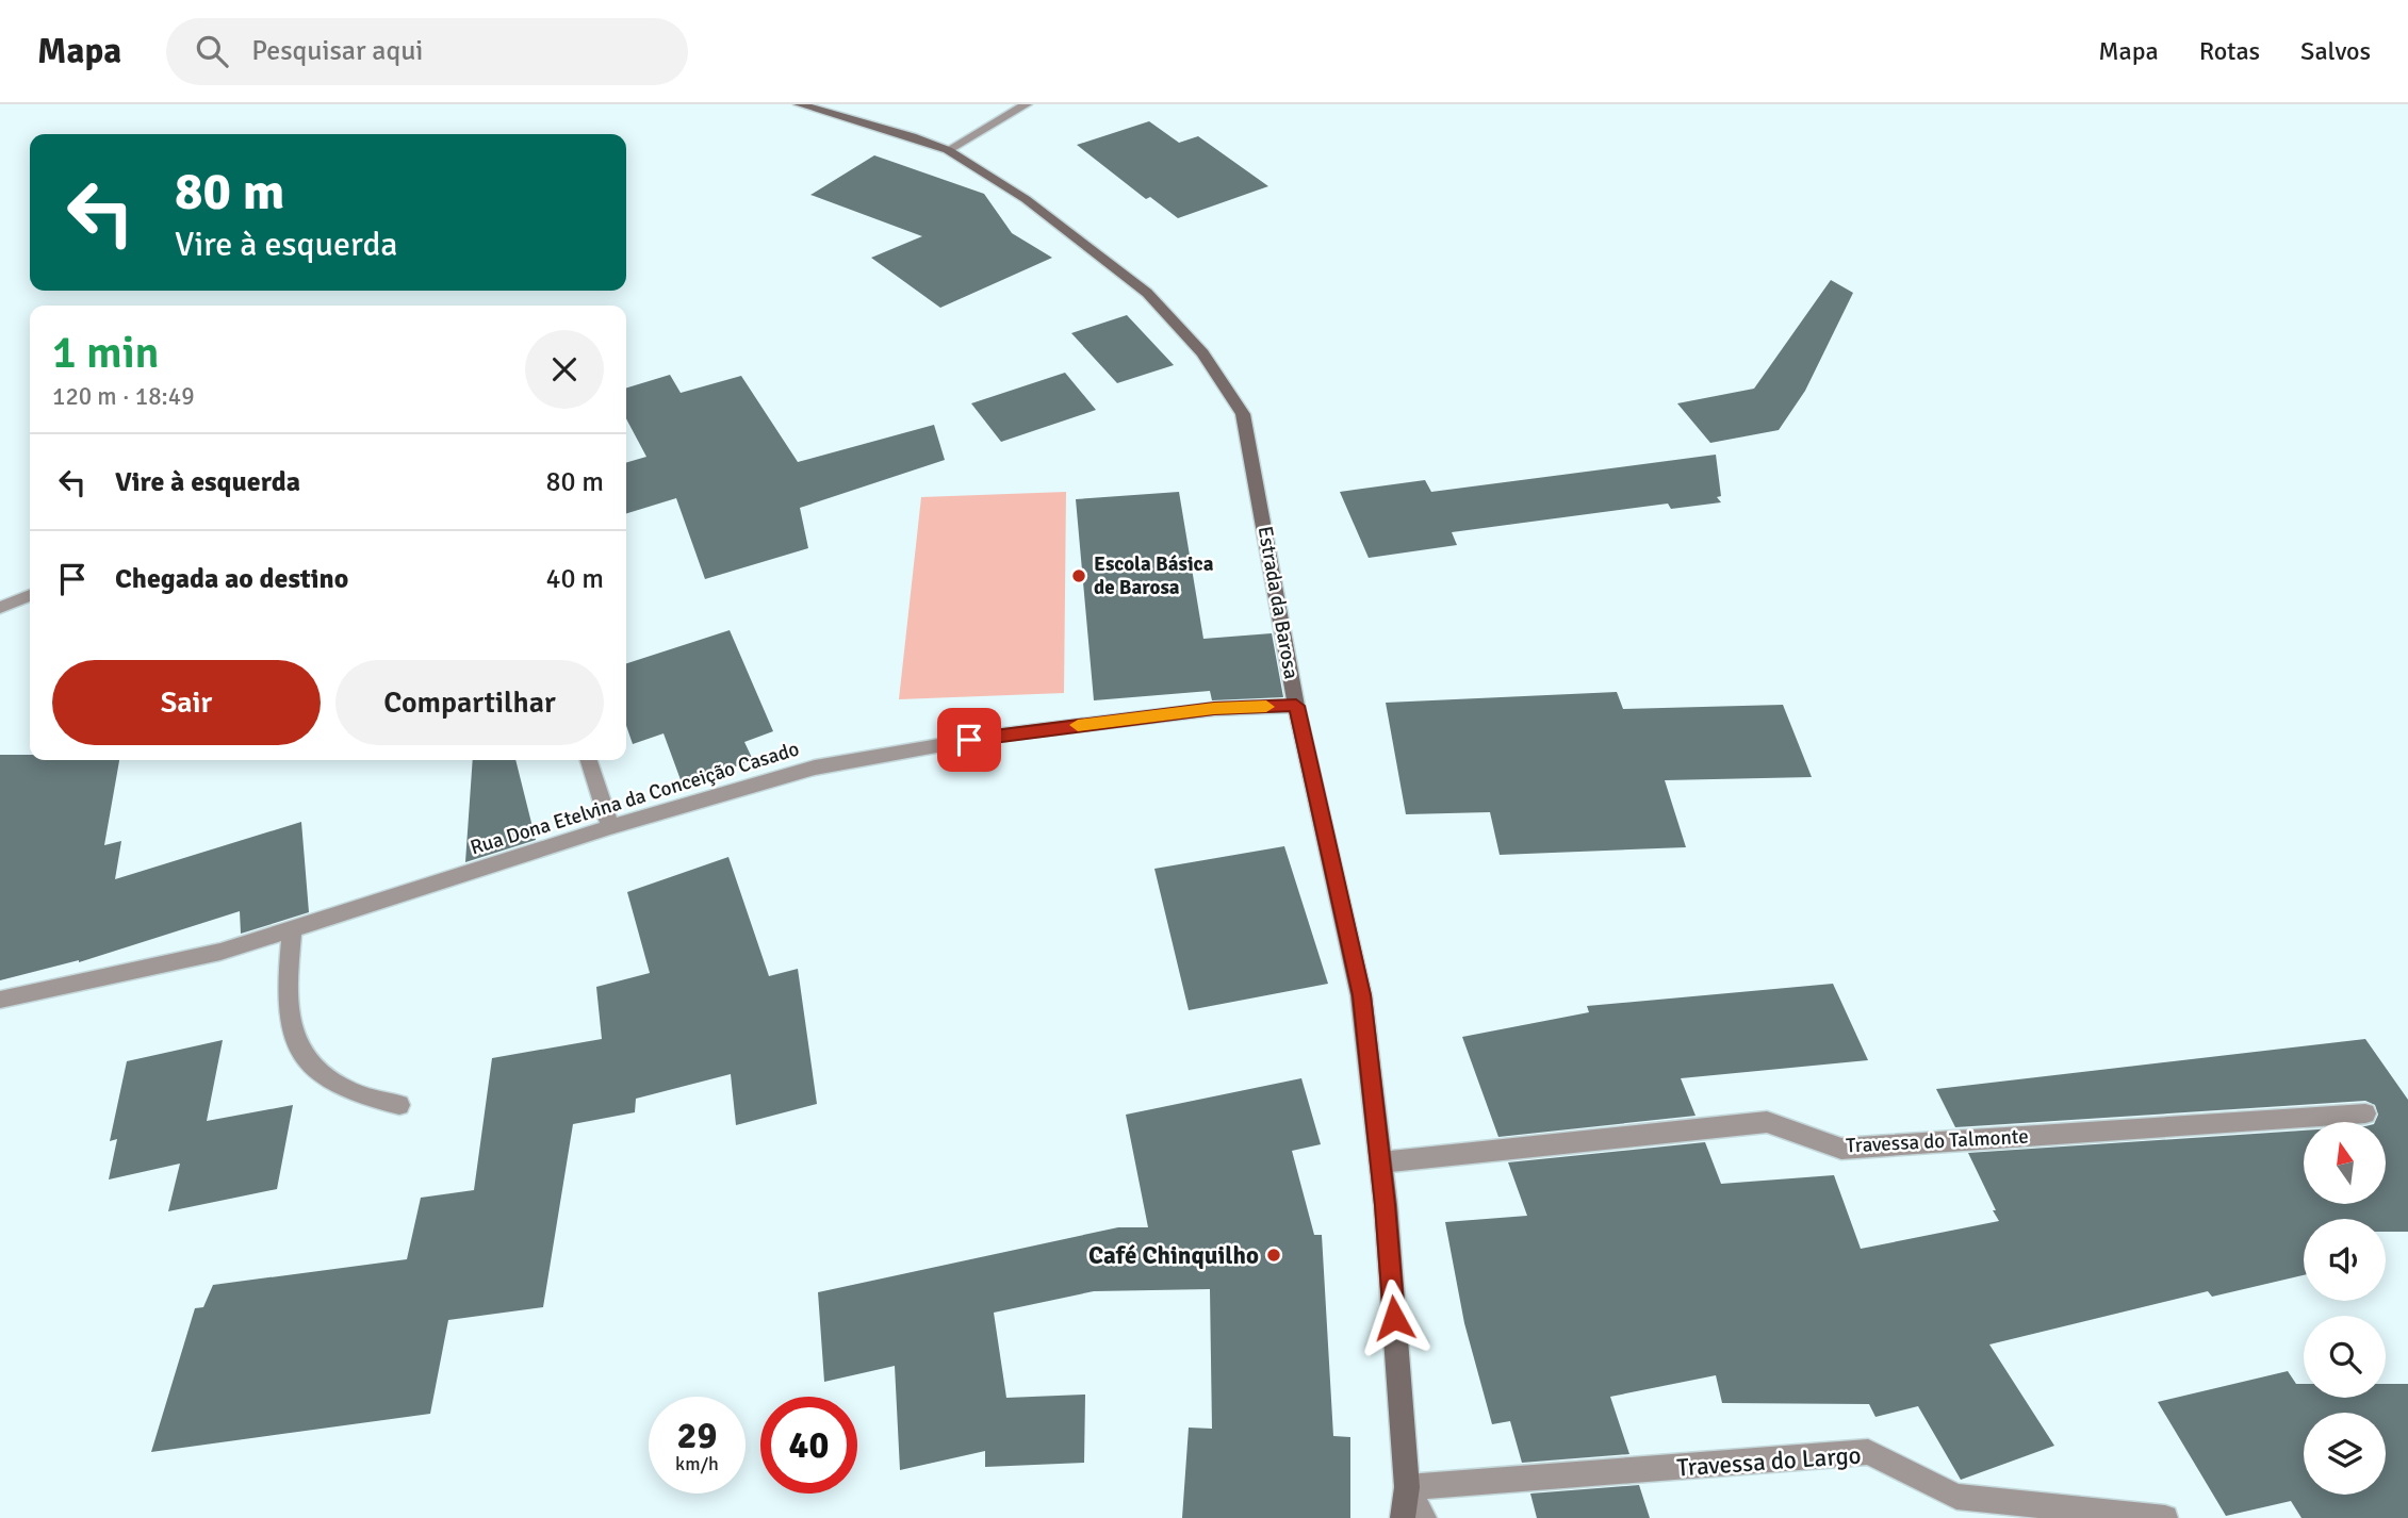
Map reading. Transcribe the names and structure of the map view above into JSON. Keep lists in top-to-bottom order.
{
  "streets": {
    "street": [
      "Estrada da Barosa",
      "Rua Dona Etelvina da Conceição Casado",
      "Travessa do Talmonte",
      "Travessa do Largo"
    ]
  },
  "crossings": [
    ["Estrada da Barosa", "Rua Dona Etelvina da Conceição Casado"],
    ["Estrada da Barosa", "Travessa do Talmonte"],
    ["Estrada da Barosa", "Travessa do Largo"]
  ],
  "places": ["Escola Básica de Barosa", "Café Chinquilho"],
  "north": "top",
  "page": {
    "header": "Mapa",
    "search": "Pesquisar aqui",
    "nav": ["Mapa", "Rotas", "Salvos"],
    "turn": ["80 m", "Vire à esquerda"],
    "heading": ["1 min", "120 m · 18:49"],
    "list": [
      {
        "name": "Vire à esquerda",
        "value": "80 m"
      },
      {
        "name": "Chegada ao destino",
        "value": "40 m"
      }
    ],
    "buttons": ["Sair", "Compartilhar"],
    "speed": "29 km/h",
    "limit": "40"
  }
}
